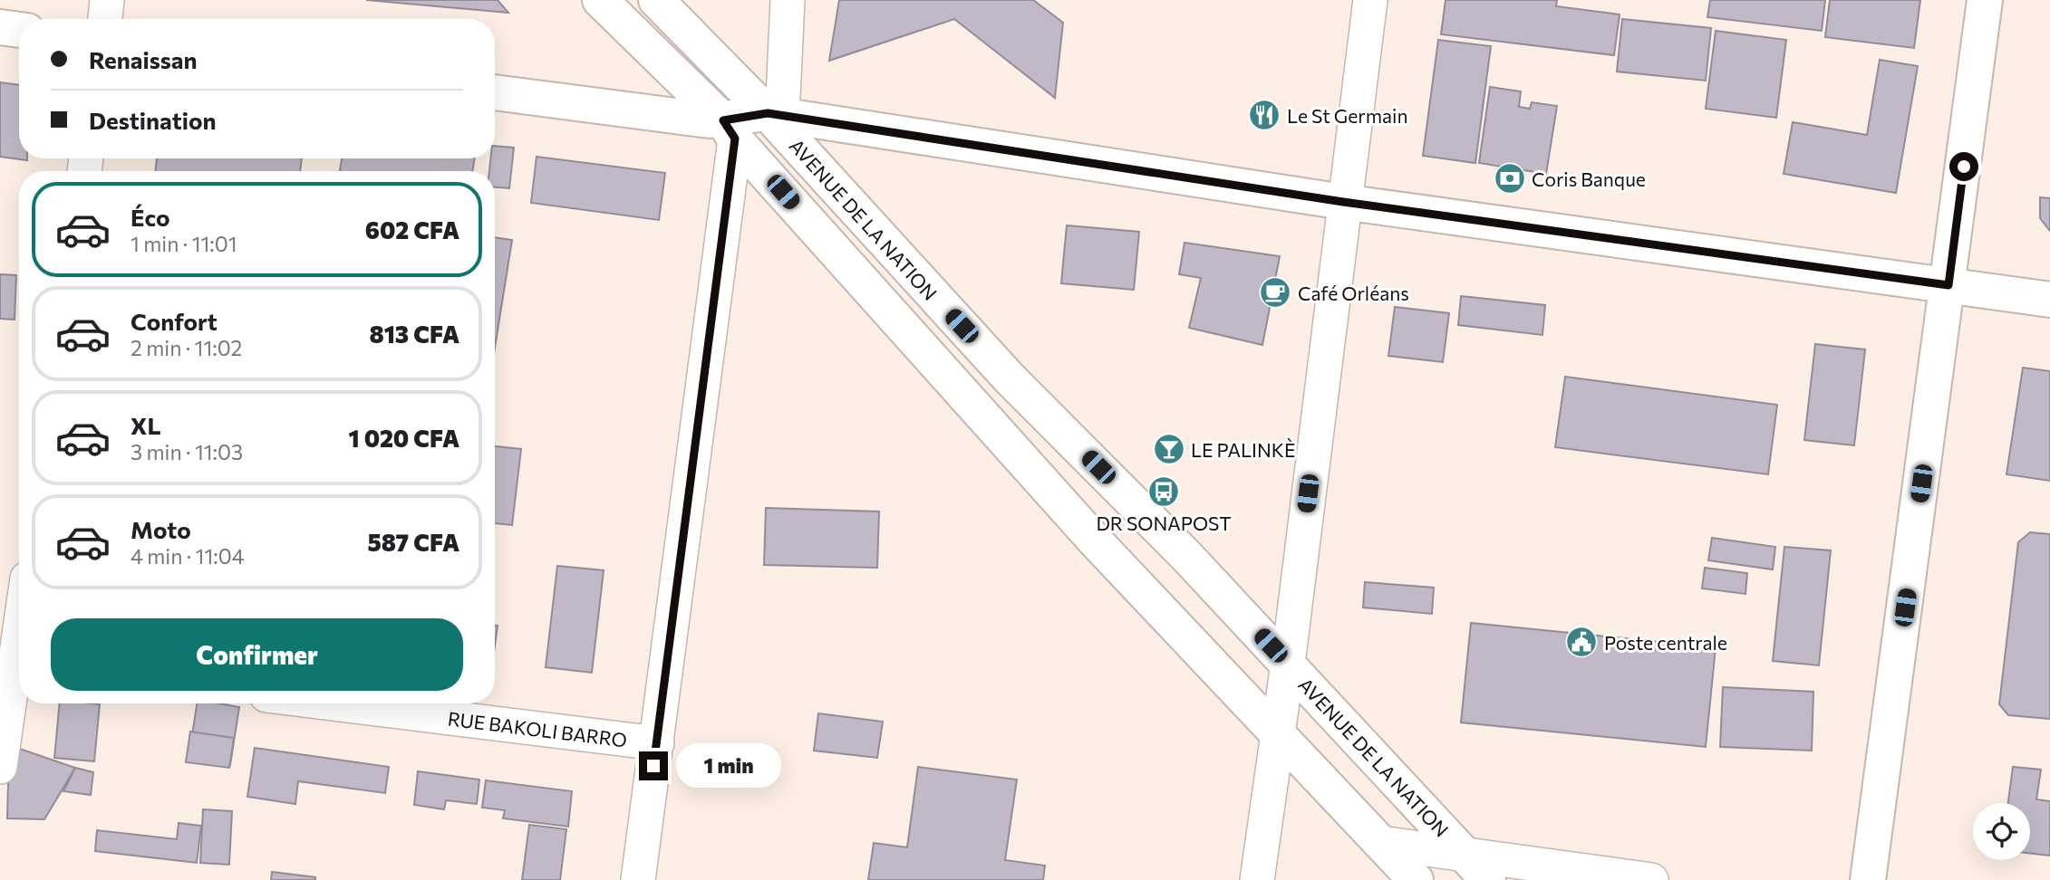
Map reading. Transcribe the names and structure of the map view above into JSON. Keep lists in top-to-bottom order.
{
  "streets": {
    "street": ["AVENUE DE LA NATION", "RUE BAKOLI BARRO"]
  },
  "places": {
    "restaurant": ["Le St Germain"],
    "bank": ["Coris Banque"],
    "cafe": ["Café Orléans"],
    "bar": ["LE PALINKÈ"],
    "bus stop": ["DR SONAPOST"],
    "public building": ["Poste centrale"]
  },
  "page": {
    "banner": ["Renaissan", "Destination"],
    "list": [
      {
        "name": "Éco",
        "note": "1 min · 11:01",
        "value": "602 CFA"
      },
      {
        "name": "Confort",
        "note": "2 min · 11:02",
        "value": "813 CFA"
      },
      {
        "name": "XL",
        "note": "3 min · 11:03",
        "value": "1 020 CFA"
      },
      {
        "name": "Moto",
        "note": "4 min · 11:04",
        "value": "587 CFA"
      }
    ],
    "buttons": "Confirmer",
    "bubble": "1 min"
  }
}
